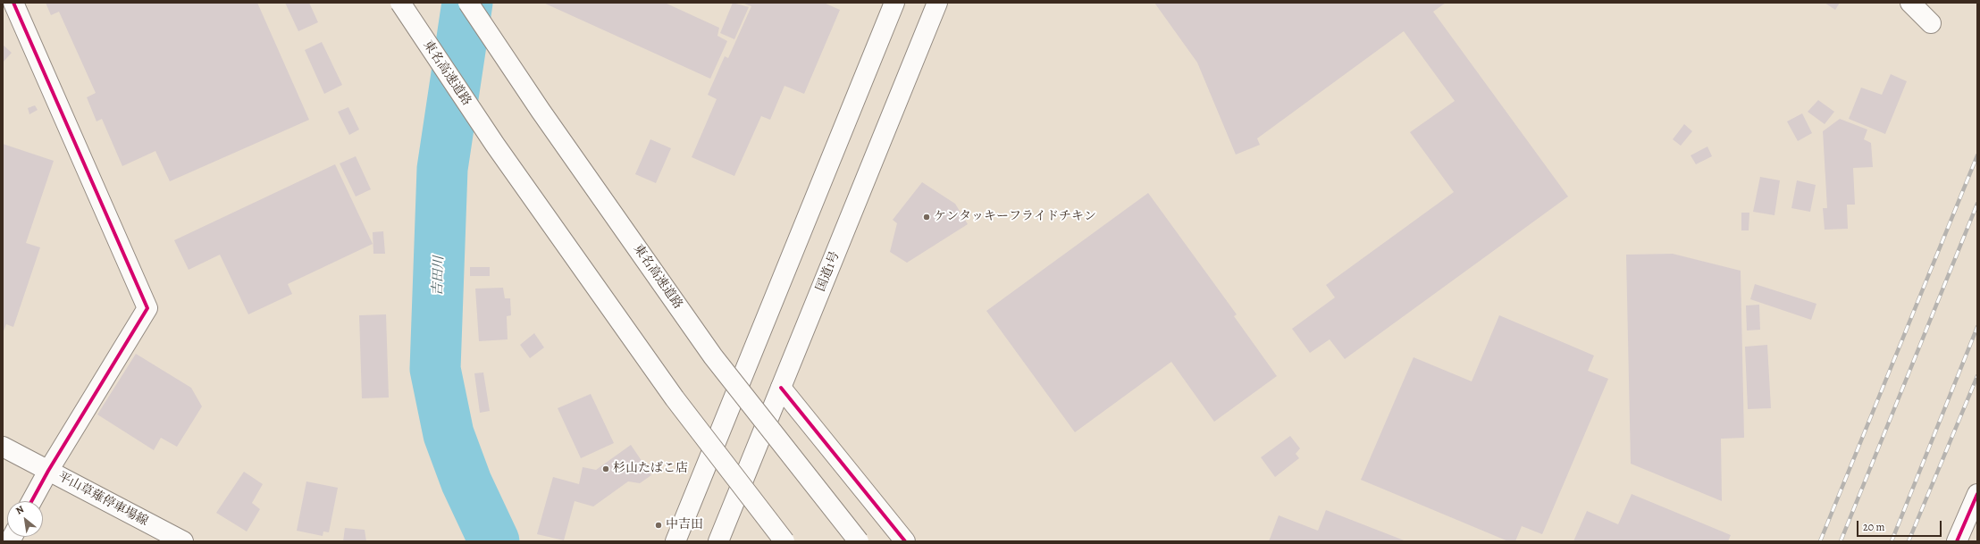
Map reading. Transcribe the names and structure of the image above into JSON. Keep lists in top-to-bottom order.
{
  "streets": {
    "main road": ["東名高速道路", "国道1号", "平山草薙停車場線"]
  },
  "water": ["吉田川"],
  "places": ["ケンタッキーフライドチキン", "杉山たばこ店", "中吉田"],
  "scale_bar": "20 m",
  "north": "top left"
}
